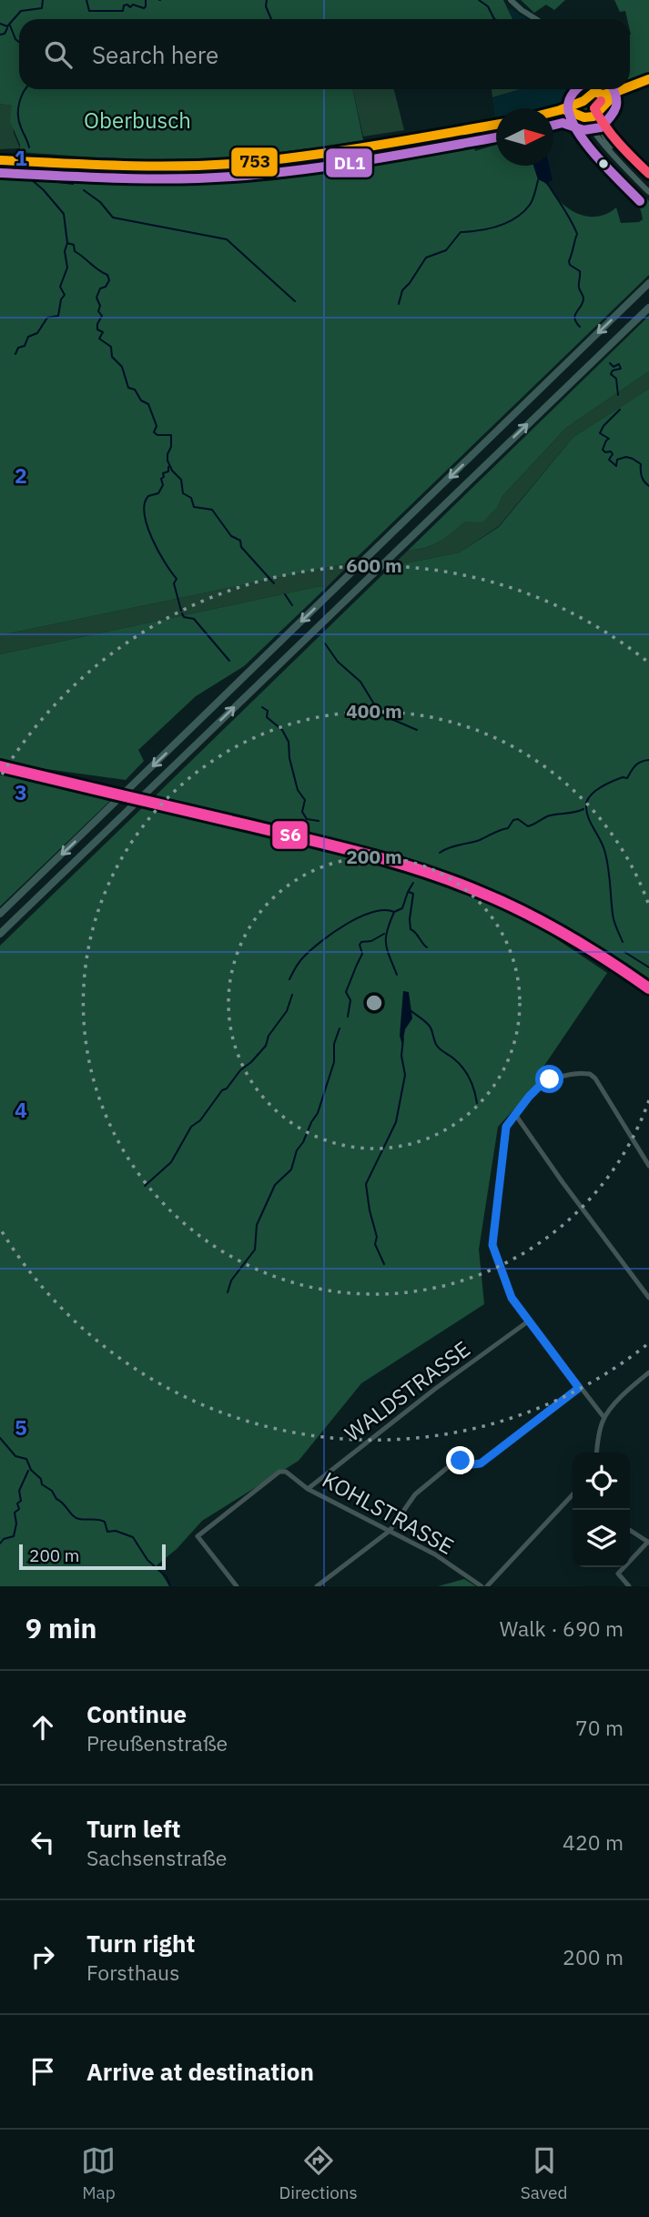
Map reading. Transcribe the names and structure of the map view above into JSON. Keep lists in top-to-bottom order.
{
  "streets": {
    "street": ["WALDSTRASSE", "KOHLSTRASSE"]
  },
  "crossings": [
    ["WALDSTRASSE", "KOHLSTRASSE"]
  ],
  "parks": ["Oberbusch"],
  "lines": ["transit line 753", "transit line DL1", "transit line S6"],
  "scale_bar": "200 m",
  "north": "right",
  "page": {
    "search": "Search here",
    "scale": "200 m",
    "heading": ["9 min", "Walk · 690 m"],
    "list": [
      ["Continue", "Preußenstraße", "70 m"],
      ["Turn left", "Sachsenstraße", "420 m"],
      ["Turn right", "Forsthaus", "200 m"],
      "Arrive at destination"
    ],
    "nav": ["Map", "Directions", "Saved"]
  },
  "grid": {
    "rows": [
      "1",
      "2",
      "3",
      "4",
      "5"
    ]
  },
  "rings": ["600 m", "400 m", "200 m"]
}
